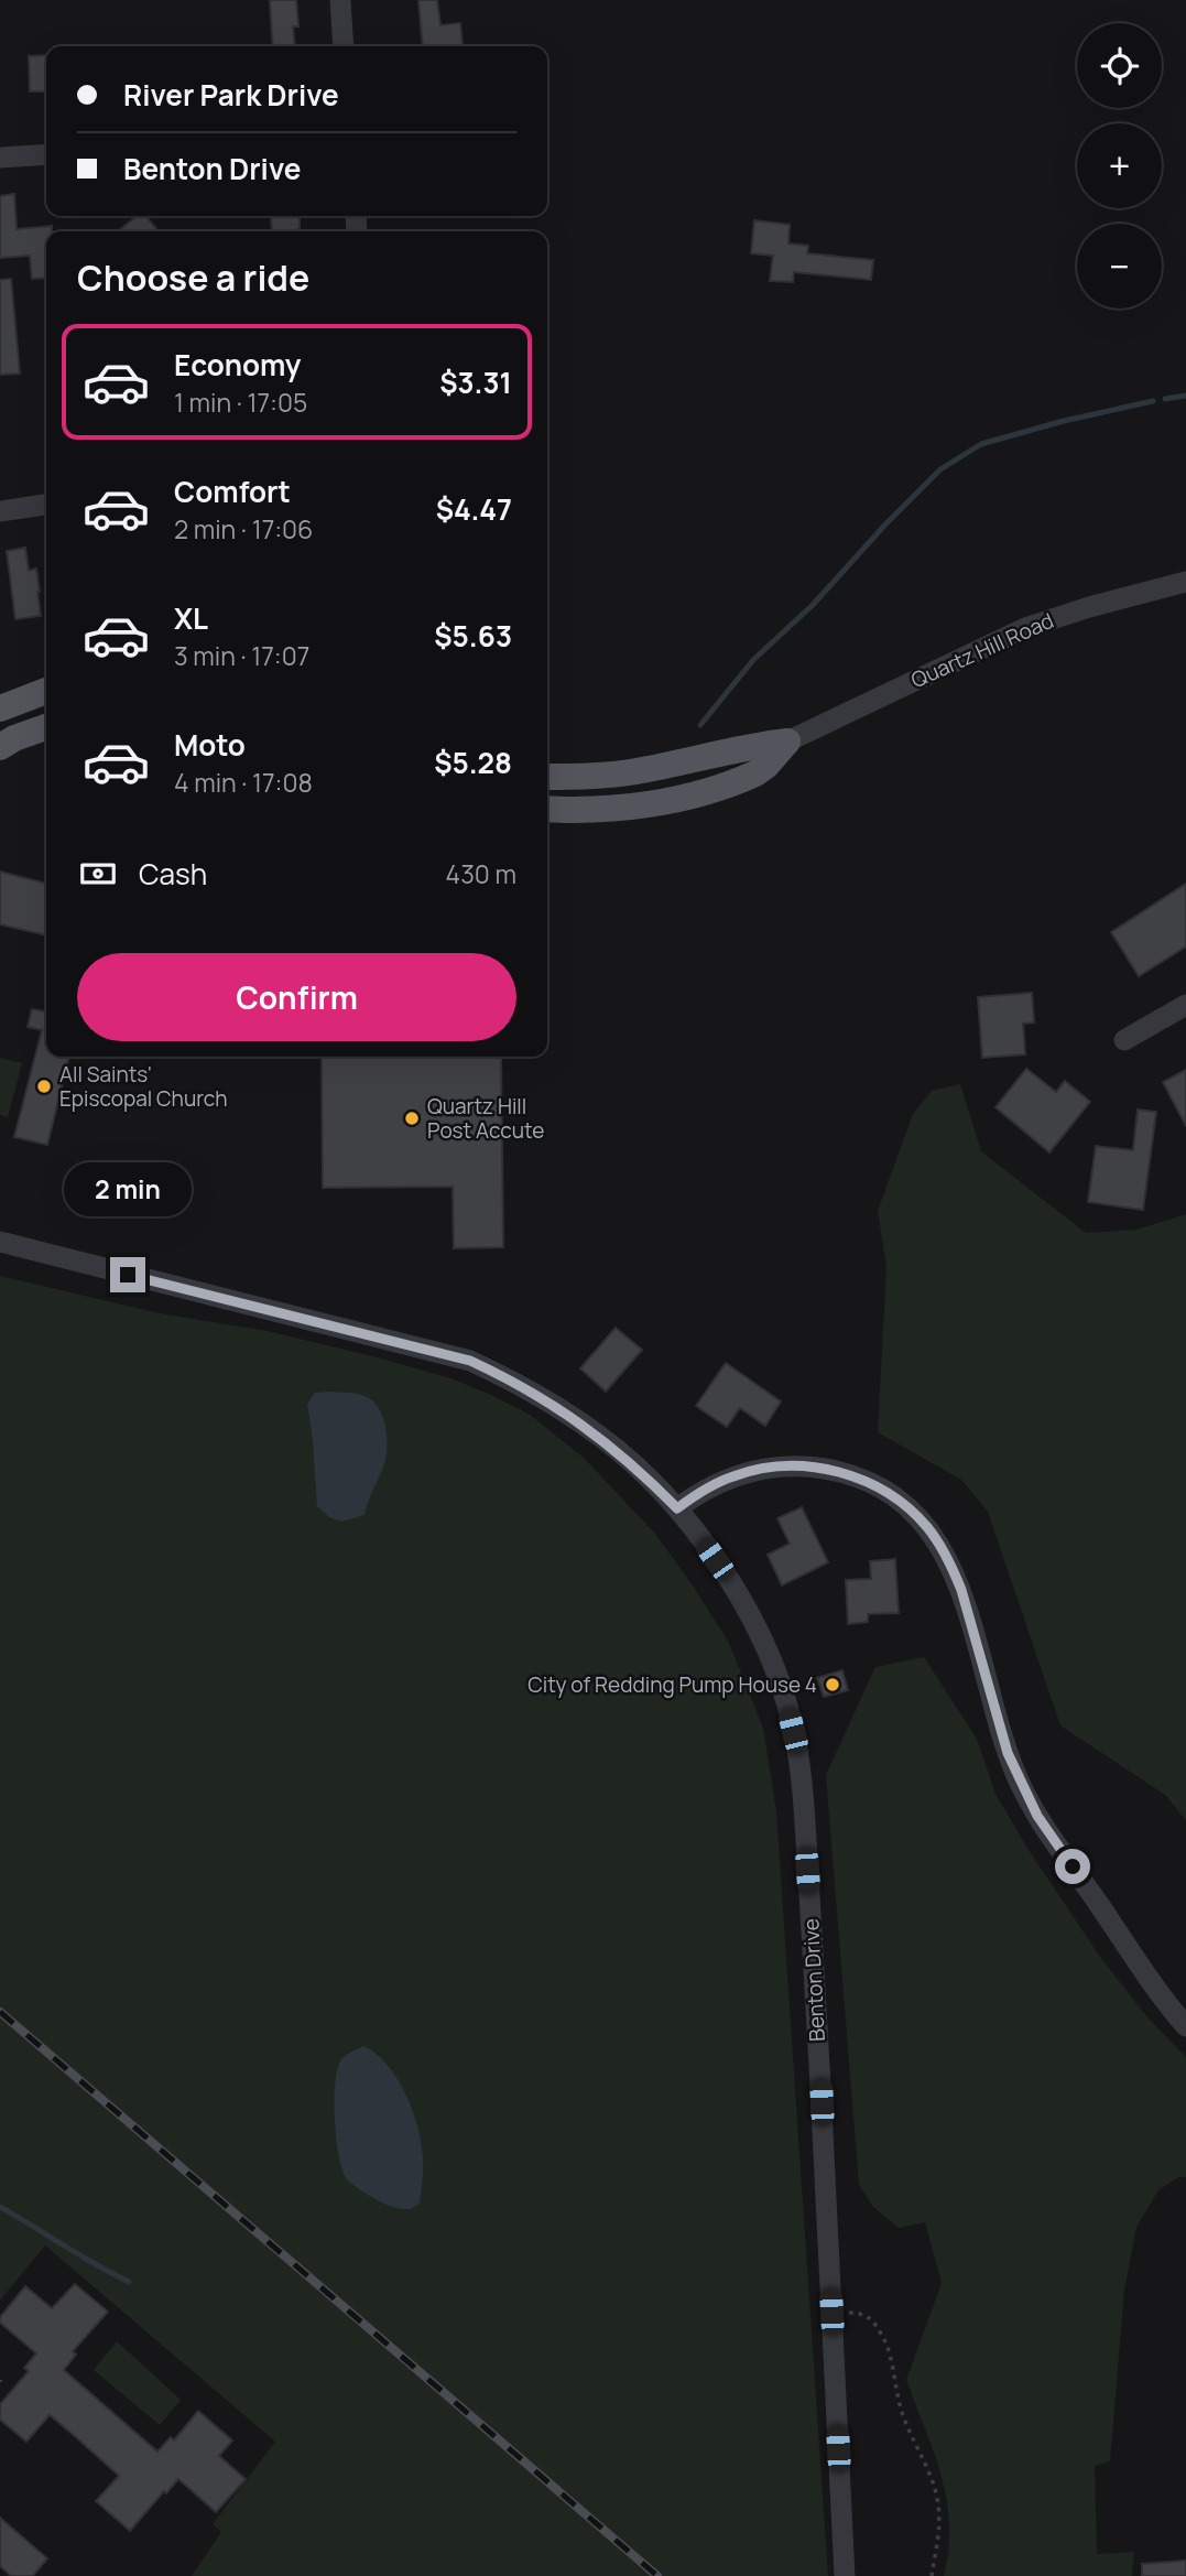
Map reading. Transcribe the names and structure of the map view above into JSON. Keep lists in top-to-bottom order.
{
  "streets": {
    "main road": ["Quartz Hill Road"],
    "street": ["Benton Drive"]
  },
  "places": ["All Saints' Episcopal Church", "Quartz Hill Post Accute", "City of Redding Pump House 4"],
  "page": {
    "map_buttons": ["+", "−"],
    "banner": ["River Park Drive", "Benton Drive"],
    "heading": "Choose a ride",
    "list": [
      {
        "name": "Economy",
        "note": "1 min · 17:05",
        "value": "$3.31"
      },
      {
        "name": "Comfort",
        "note": "2 min · 17:06",
        "value": "$4.47"
      },
      {
        "name": "XL",
        "note": "3 min · 17:07",
        "value": "$5.63"
      },
      {
        "name": "Moto",
        "note": "4 min · 17:08",
        "value": "$5.28"
      }
    ],
    "pay": ["Cash", "430 m"],
    "buttons": "Confirm",
    "bubble": "2 min"
  }
}
